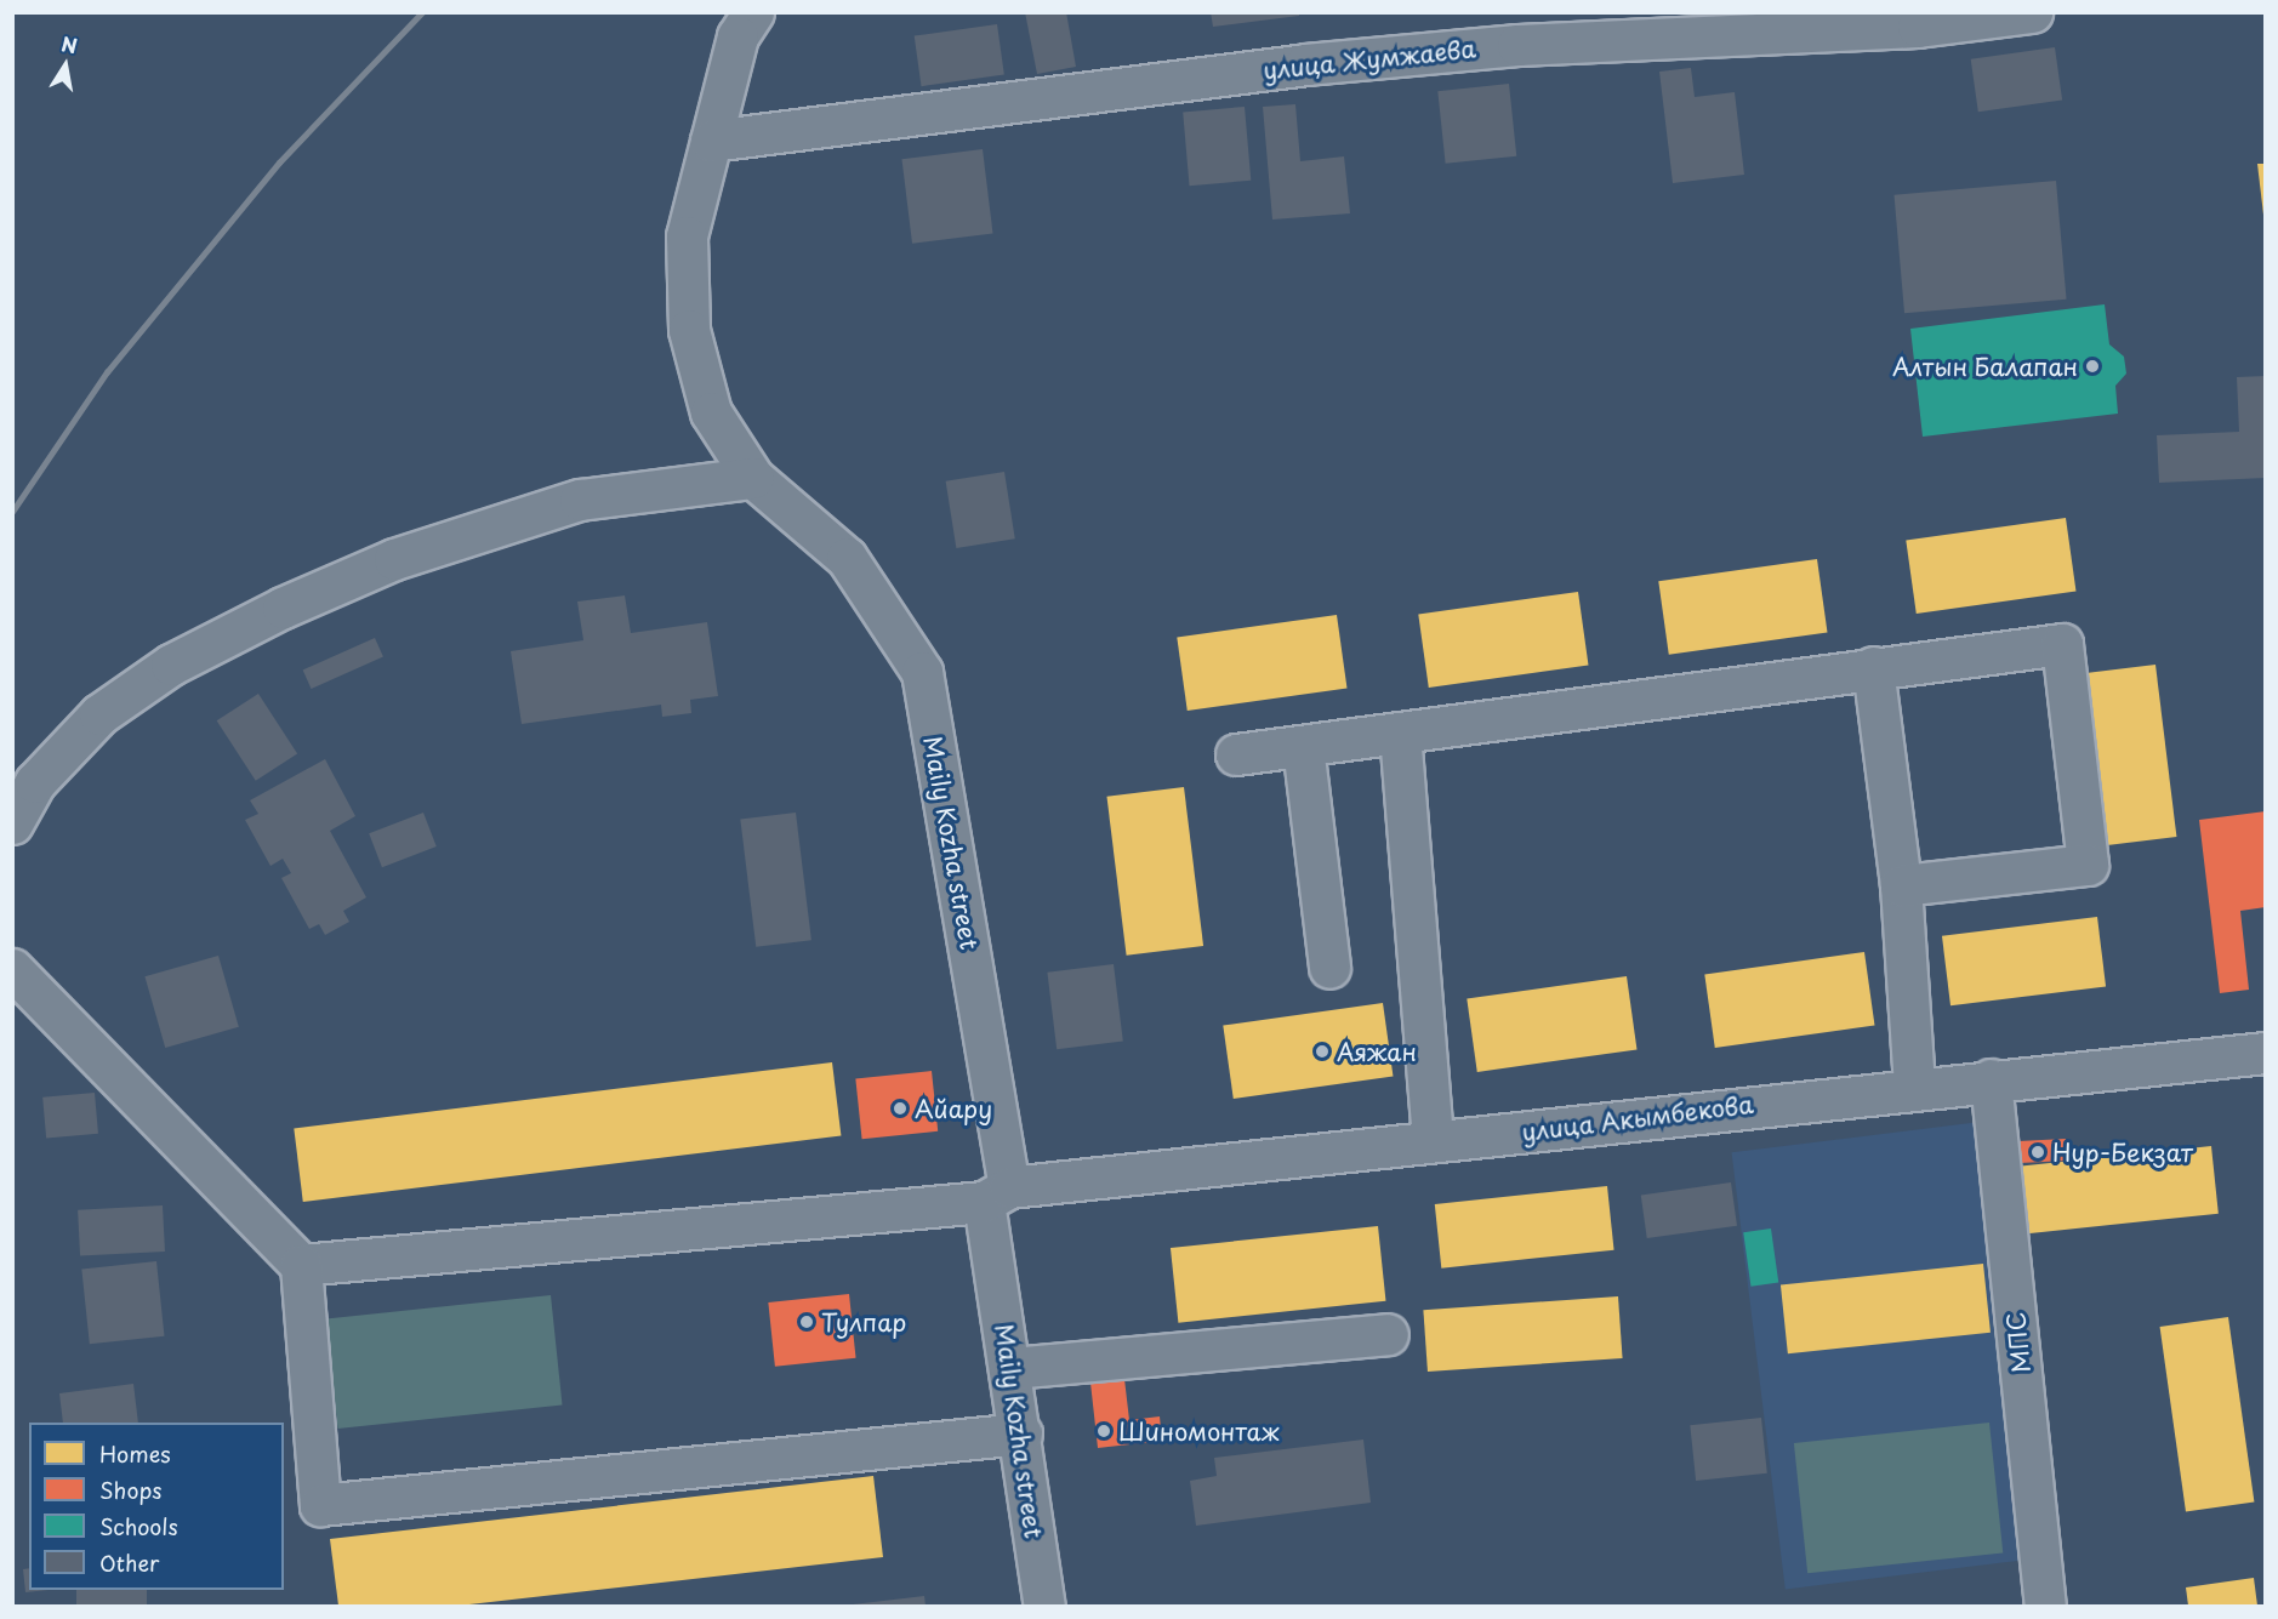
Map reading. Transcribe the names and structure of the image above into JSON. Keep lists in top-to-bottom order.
{
  "streets": {
    "street": [
      "улица Жумжаева",
      "Maily Kozha street",
      "улица Акымбекова",
      "МПС"
    ]
  },
  "crossings": [
    ["улица Жумжаева", "Maily Kozha street"],
    ["Maily Kozha street", "улица Акымбекова"],
    ["улица Акымбекова", "МПС"]
  ],
  "places": [
    "Алтын Балапан",
    "Аяжан",
    "Айару",
    "Нур-Бекзат",
    "Тулпар",
    "Шиномонтаж"
  ],
  "legend": [
    "Homes",
    "Shops",
    "Schools",
    "Other"
  ],
  "north": "top"
}
